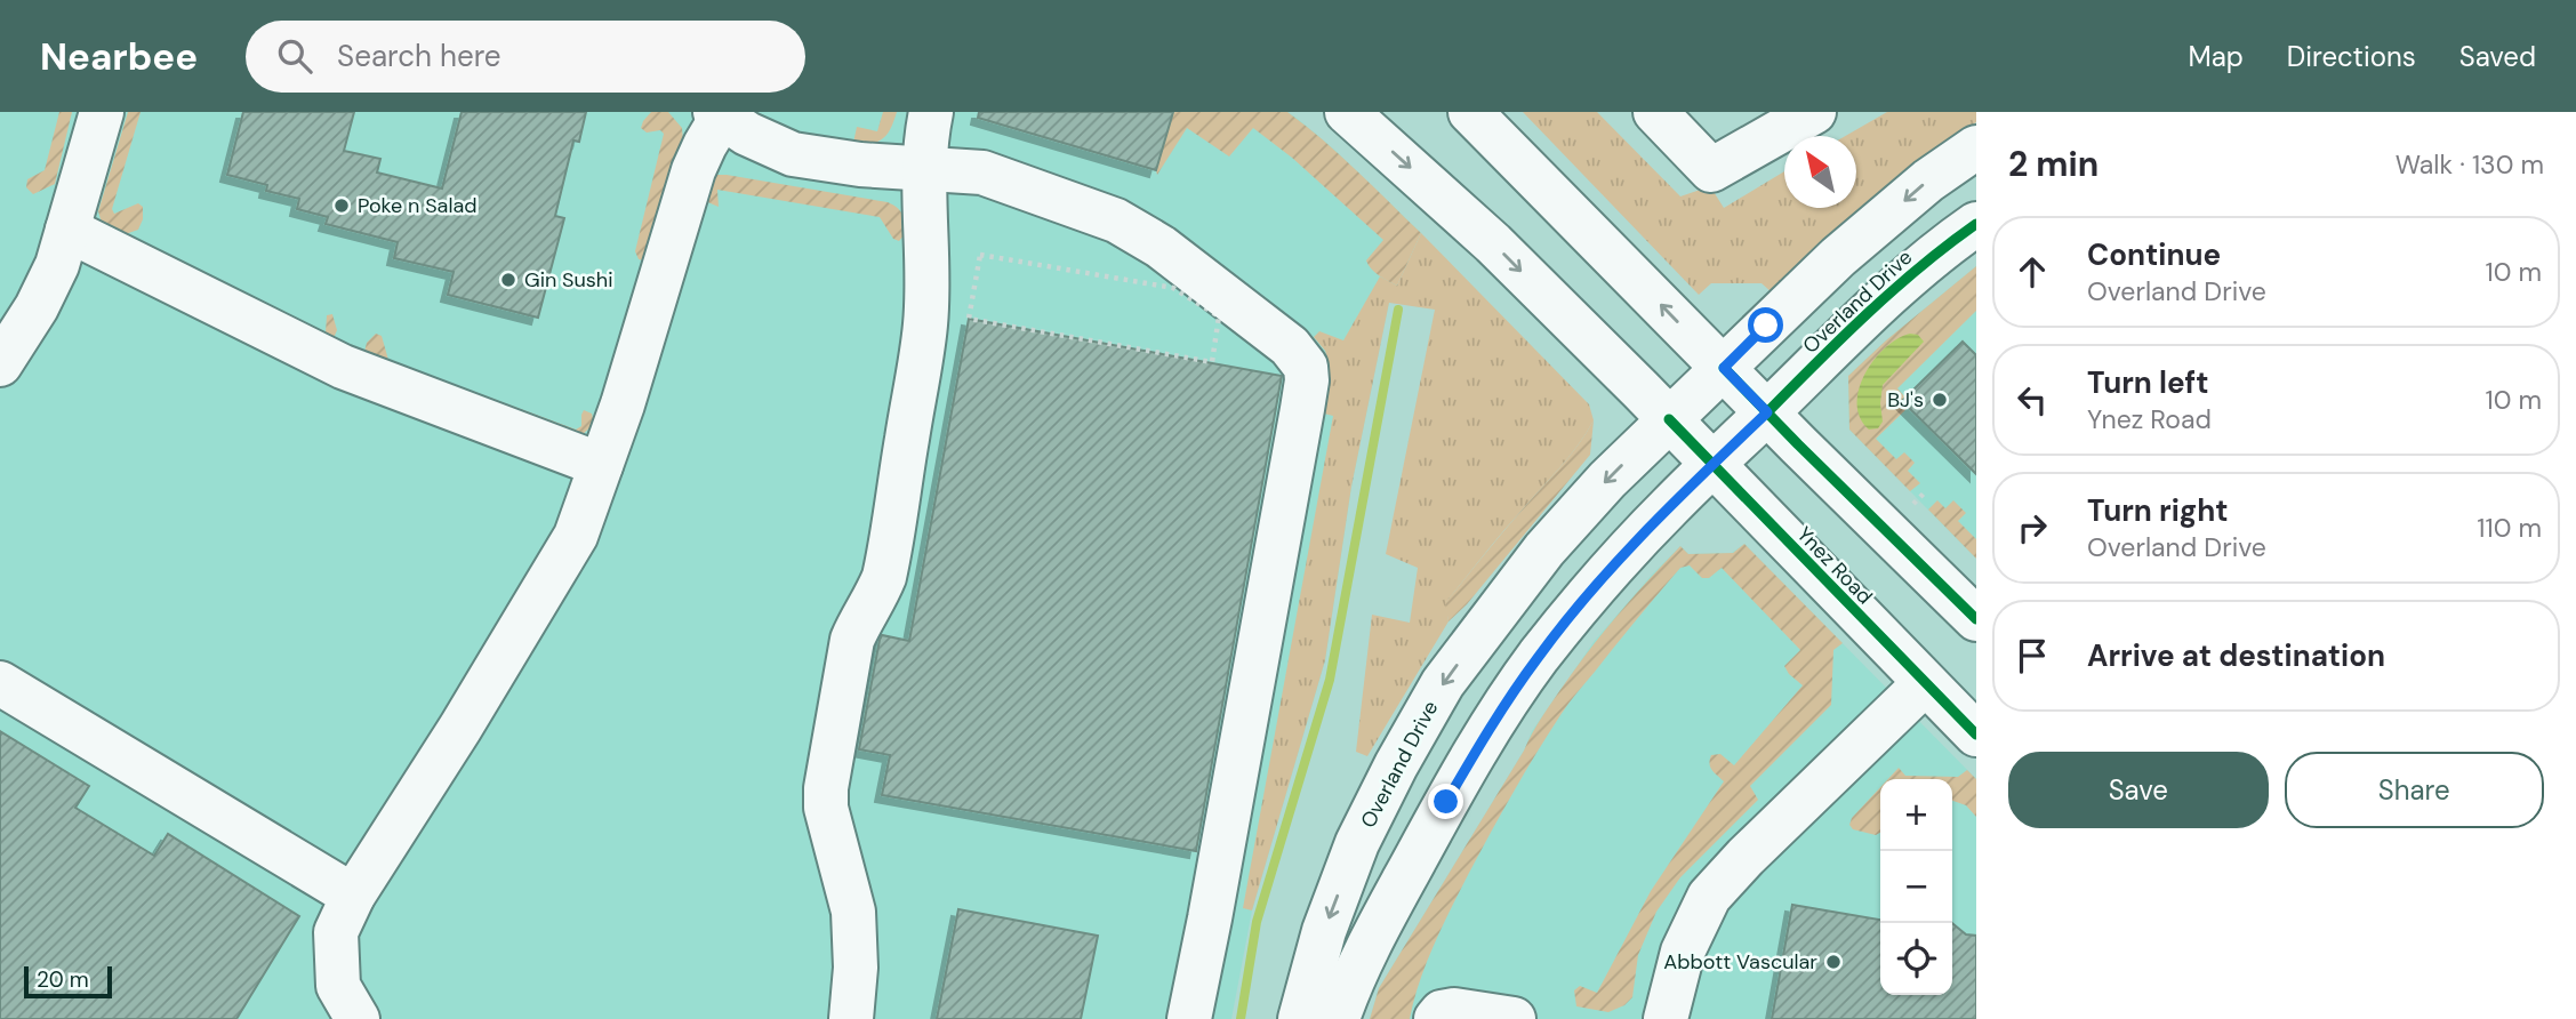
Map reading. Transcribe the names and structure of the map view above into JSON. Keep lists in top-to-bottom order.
{
  "streets": {
    "main road": ["Overland Drive", "Ynez Road"]
  },
  "crossings": [
    ["Overland Drive", "Ynez Road"]
  ],
  "places": [
    "Poke n Salad",
    "Gin Sushi",
    "BJ's",
    "Abbott Vascular"
  ],
  "scale_bar": "20 m",
  "north": "top left",
  "page": {
    "header": "Nearbee",
    "search": "Search here",
    "nav": ["Map", "Directions", "Saved"],
    "heading": ["2 min", "Walk · 130 m"],
    "list": [
      ["Continue", "Overland Drive", "10 m"],
      ["Turn left", "Ynez Road", "10 m"],
      ["Turn right", "Overland Drive", "110 m"],
      "Arrive at destination"
    ],
    "buttons": ["Save", "Share"],
    "map_buttons": ["+", "−"],
    "scale": "20 m"
  }
}
